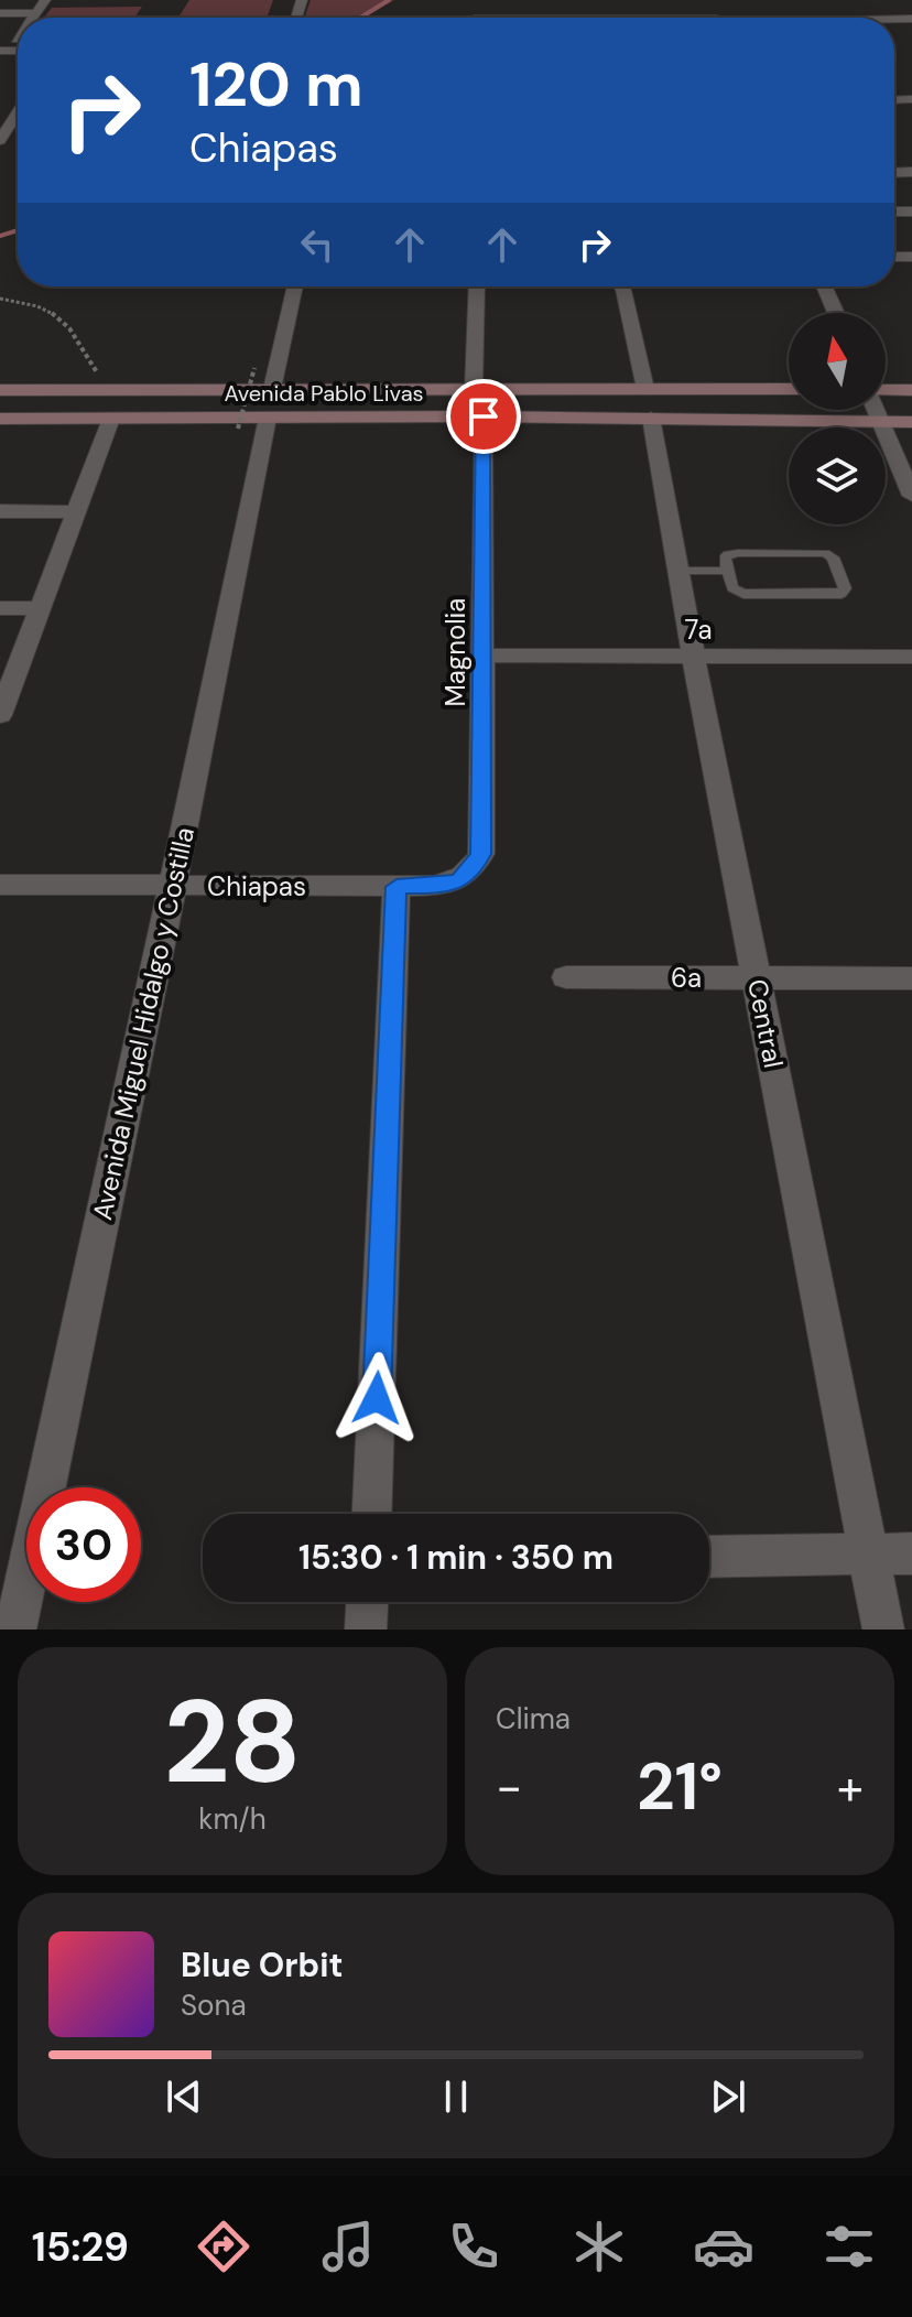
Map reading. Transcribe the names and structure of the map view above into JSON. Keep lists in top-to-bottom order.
{
  "streets": {
    "main road": ["Avenida Pablo Livas"],
    "street": [
      "7a",
      "Magnolia",
      "Chiapas",
      "6a",
      "Avenida Miguel Hidalgo y Costilla",
      "Central"
    ]
  },
  "crossings": [
    ["Avenida Pablo Livas", "Magnolia"],
    ["Avenida Pablo Livas", "Avenida Miguel Hidalgo y Costilla"],
    ["Avenida Pablo Livas", "Central"],
    ["7a", "Magnolia"],
    ["7a", "Central"],
    ["Magnolia", "Chiapas"],
    ["Chiapas", "Avenida Miguel Hidalgo y Costilla"],
    ["6a", "Central"]
  ],
  "north": "top",
  "page": {
    "turn": ["120 m", "Chiapas"],
    "limit": "30",
    "trip": "15:30 · 1 min · 350 m",
    "tile": [
      ["28", "km/h"],
      "Clima"
    ],
    "heat": ["−", "21°", "+"],
    "song": ["Blue Orbit", "Sona"],
    "tabs": "15:29"
  }
}
